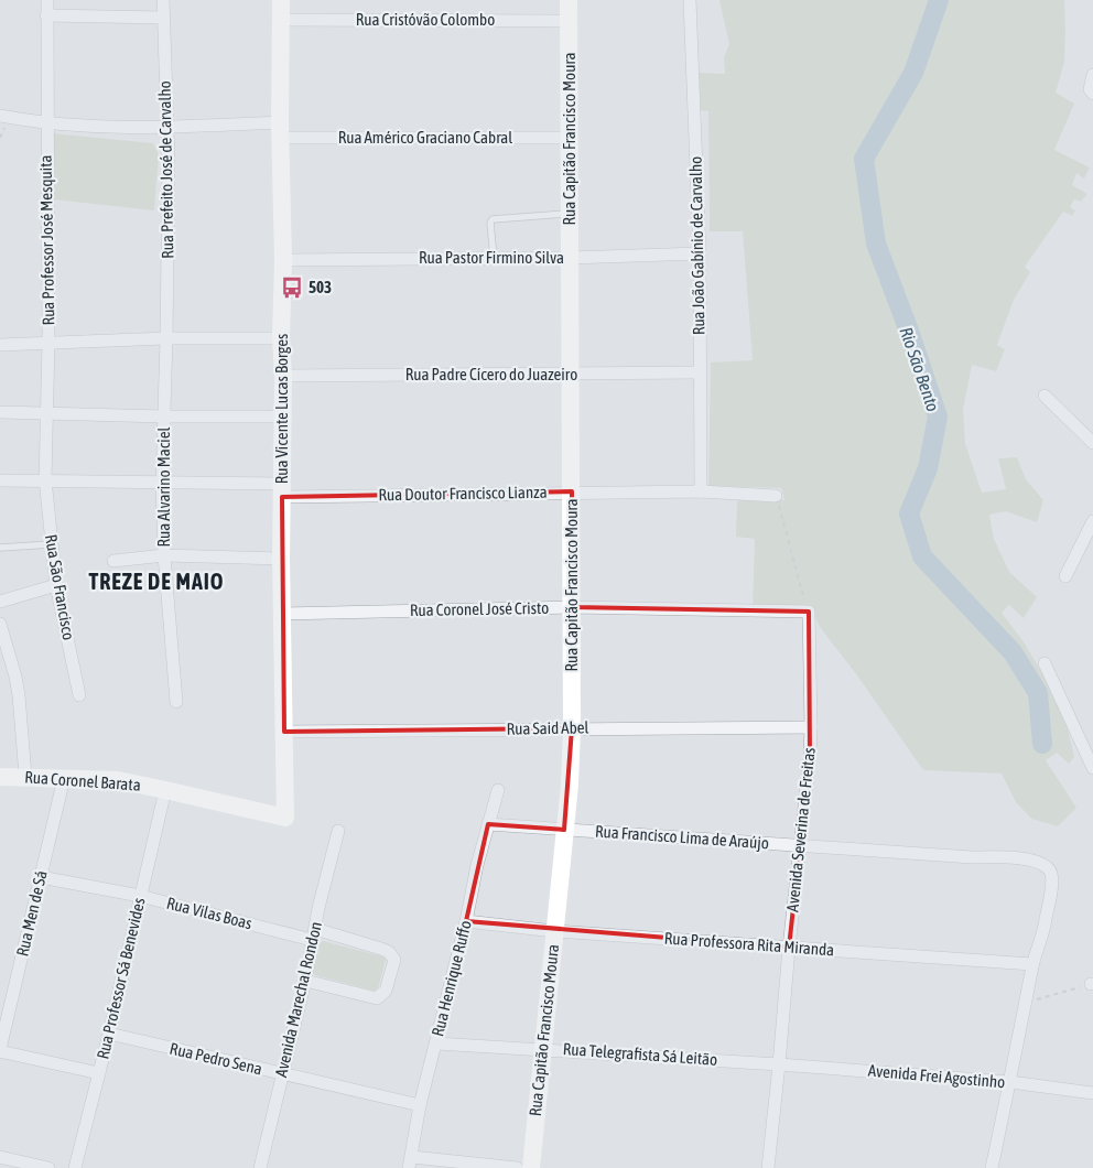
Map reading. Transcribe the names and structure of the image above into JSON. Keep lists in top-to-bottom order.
{
  "streets": {
    "main road": ["Rua Capitão Francisco Moura", "Rua Vicente Lucas Borges", "Rua Coronel Barata"],
    "street": [
      "Rua Cristóvão Colombo",
      "Rua Américo Graciano Cabral",
      "Rua Prefeito José de Carvalho",
      "Rua Professor José Mesquita",
      "Rua João Gabínio de Carvalho",
      "Rua Pastor Firmino Silva",
      "Rua Padre Cícero do Juazeiro",
      "Rua Alvarino Maciel",
      "Rua Doutor Francisco Lianza",
      "Rua São Francisco",
      "Rua Coronel José Cristo",
      "Rua Said Abel",
      "Avenida Severina de Freitas",
      "Rua Francisco Lima de Araújo",
      "Rua Men de Sá",
      "Rua Vilas Boas",
      "Rua Professora Rita Miranda",
      "Rua Professor Sá Benevides",
      "Rua Henrique Ruffo",
      "Avenida Marechal Rondon",
      "Rua Telegrafista Sá Leitão",
      "Rua Pedro Sena",
      "Avenida Frei Agostinho"
    ]
  },
  "crossings": [
    ["Rua Cristóvão Colombo", "Rua Capitão Francisco Moura"],
    ["Rua Cristóvão Colombo", "Rua Vicente Lucas Borges"],
    ["Rua Américo Graciano Cabral", "Rua Capitão Francisco Moura"],
    ["Rua Américo Graciano Cabral", "Rua Prefeito José de Carvalho"],
    ["Rua Américo Graciano Cabral", "Rua Professor José Mesquita"],
    ["Rua Américo Graciano Cabral", "Rua Vicente Lucas Borges"],
    ["Rua Capitão Francisco Moura", "Rua Pastor Firmino Silva"],
    ["Rua Capitão Francisco Moura", "Rua Padre Cícero do Juazeiro"],
    ["Rua Capitão Francisco Moura", "Rua Doutor Francisco Lianza"],
    ["Rua Capitão Francisco Moura", "Rua Coronel José Cristo"],
    ["Rua Capitão Francisco Moura", "Rua Said Abel"],
    ["Rua Capitão Francisco Moura", "Rua Francisco Lima de Araújo"],
    ["Rua Capitão Francisco Moura", "Rua Professora Rita Miranda"],
    ["Rua Capitão Francisco Moura", "Rua Telegrafista Sá Leitão"],
    ["Rua Prefeito José de Carvalho", "Rua Alvarino Maciel"],
    ["Rua Professor José Mesquita", "Rua Doutor Francisco Lianza"],
    ["Rua Professor José Mesquita", "Rua São Francisco"],
    ["Rua João Gabínio de Carvalho", "Rua Pastor Firmino Silva"],
    ["Rua João Gabínio de Carvalho", "Rua Padre Cícero do Juazeiro"],
    ["Rua João Gabínio de Carvalho", "Rua Doutor Francisco Lianza"],
    ["Rua Pastor Firmino Silva", "Rua Vicente Lucas Borges"],
    ["Rua Padre Cícero do Juazeiro", "Rua Vicente Lucas Borges"],
    ["Rua Vicente Lucas Borges", "Rua Doutor Francisco Lianza"],
    ["Rua Vicente Lucas Borges", "Rua Coronel José Cristo"],
    ["Rua Vicente Lucas Borges", "Rua Said Abel"],
    ["Rua Vicente Lucas Borges", "Rua Coronel Barata"],
    ["Rua Alvarino Maciel", "Rua Doutor Francisco Lianza"],
    ["Rua Doutor Francisco Lianza", "Rua São Francisco"],
    ["Rua Coronel José Cristo", "Avenida Severina de Freitas"],
    ["Rua Said Abel", "Avenida Severina de Freitas"],
    ["Rua Coronel Barata", "Rua Men de Sá"],
    ["Rua Coronel Barata", "Rua Professor Sá Benevides"],
    ["Avenida Severina de Freitas", "Rua Francisco Lima de Araújo"],
    ["Avenida Severina de Freitas", "Rua Professora Rita Miranda"],
    ["Avenida Severina de Freitas", "Rua Telegrafista Sá Leitão"],
    ["Avenida Severina de Freitas", "Avenida Frei Agostinho"],
    ["Rua Francisco Lima de Araújo", "Rua Professora Rita Miranda"],
    ["Rua Francisco Lima de Araújo", "Rua Henrique Ruffo"],
    ["Rua Men de Sá", "Rua Vilas Boas"],
    ["Rua Vilas Boas", "Rua Professor Sá Benevides"],
    ["Rua Vilas Boas", "Avenida Marechal Rondon"],
    ["Rua Professora Rita Miranda", "Rua Henrique Ruffo"],
    ["Rua Professor Sá Benevides", "Rua Pedro Sena"],
    ["Rua Henrique Ruffo", "Rua Telegrafista Sá Leitão"],
    ["Rua Henrique Ruffo", "Rua Pedro Sena"],
    ["Avenida Marechal Rondon", "Rua Pedro Sena"],
    ["Rua Telegrafista Sá Leitão", "Avenida Frei Agostinho"]
  ],
  "districts": ["TREZE DE MAIO"],
  "water": ["Rio São Bento"],
  "places": {
    "bus stop": ["503"]
  }
}
